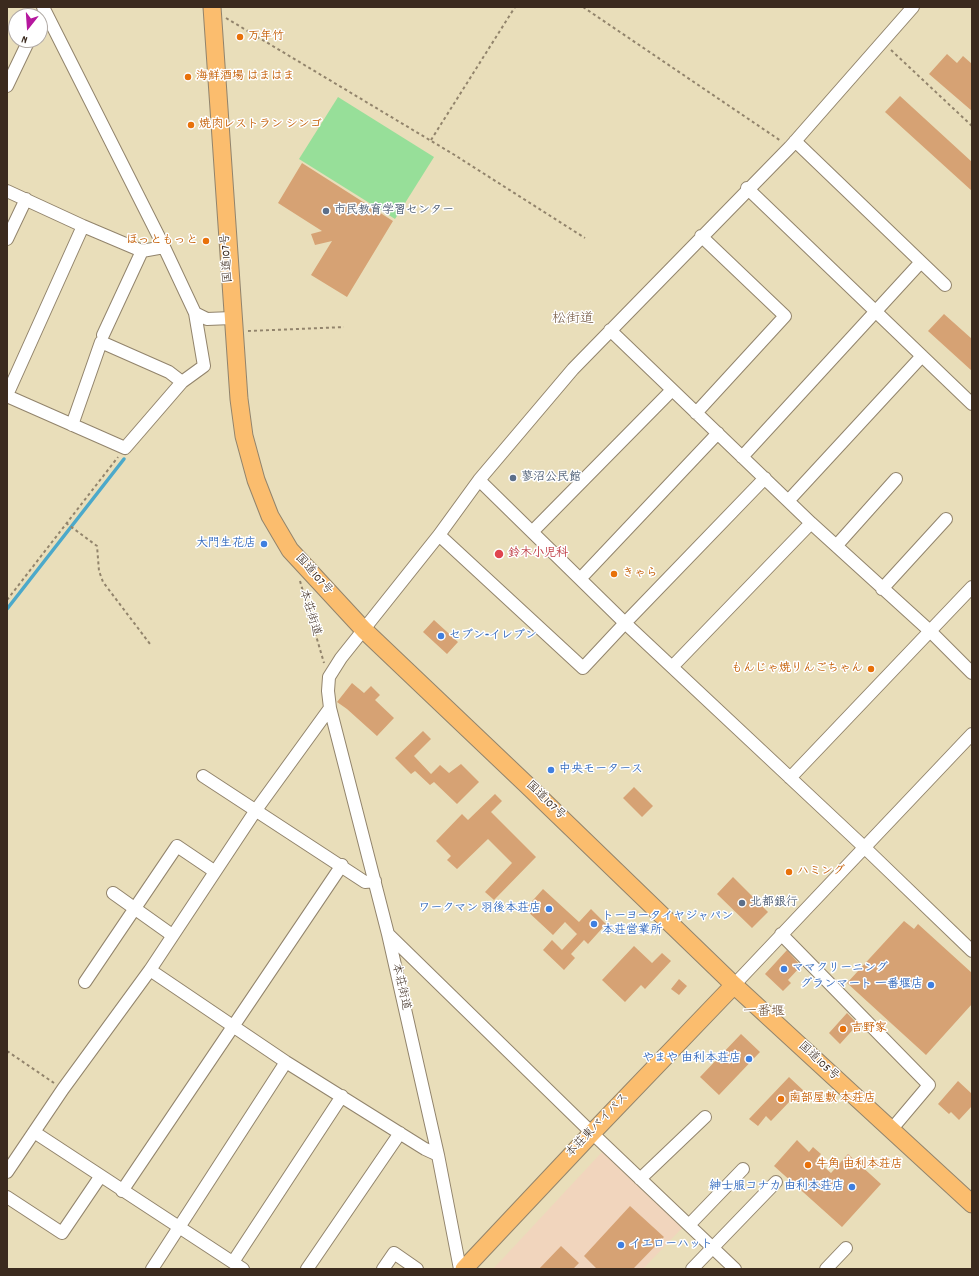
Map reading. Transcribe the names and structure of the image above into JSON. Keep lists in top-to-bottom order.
{
  "streets": {
    "highway": ["国道107号", "国道105号", "本荘東バイパス"],
    "street": ["本荘街道"]
  },
  "crossings": [
    ["国道107号", "国道105号"],
    ["国道107号", "本荘東バイパス"],
    ["国道105号", "本荘東バイパス"]
  ],
  "districts": ["松街道", "一番堰"],
  "places": [
    "万年竹",
    "海鮮酒場 はまはま",
    "焼肉レストラン シンゴ",
    "市民教育学習センター",
    "ほっともっと",
    "蓼沼公民館",
    "大門生花店",
    "鈴木小児科",
    "きゃら",
    "セブン-イレブン",
    "もんじゃ焼りんごちゃん",
    "中央モータース",
    "ハミング",
    "北都銀行",
    "ワークマン 羽後本荘店",
    "トーヨータイヤジャパン 本荘営業所",
    "ママクリーニング",
    "グランマート 一番堰店",
    "吉野家",
    "やまや 由利本荘店",
    "南部屋敷 本荘店",
    "牛角 由利本荘店",
    "紳士服コナカ 由利本荘店",
    "イエローハット"
  ],
  "north": "bottom"
}
